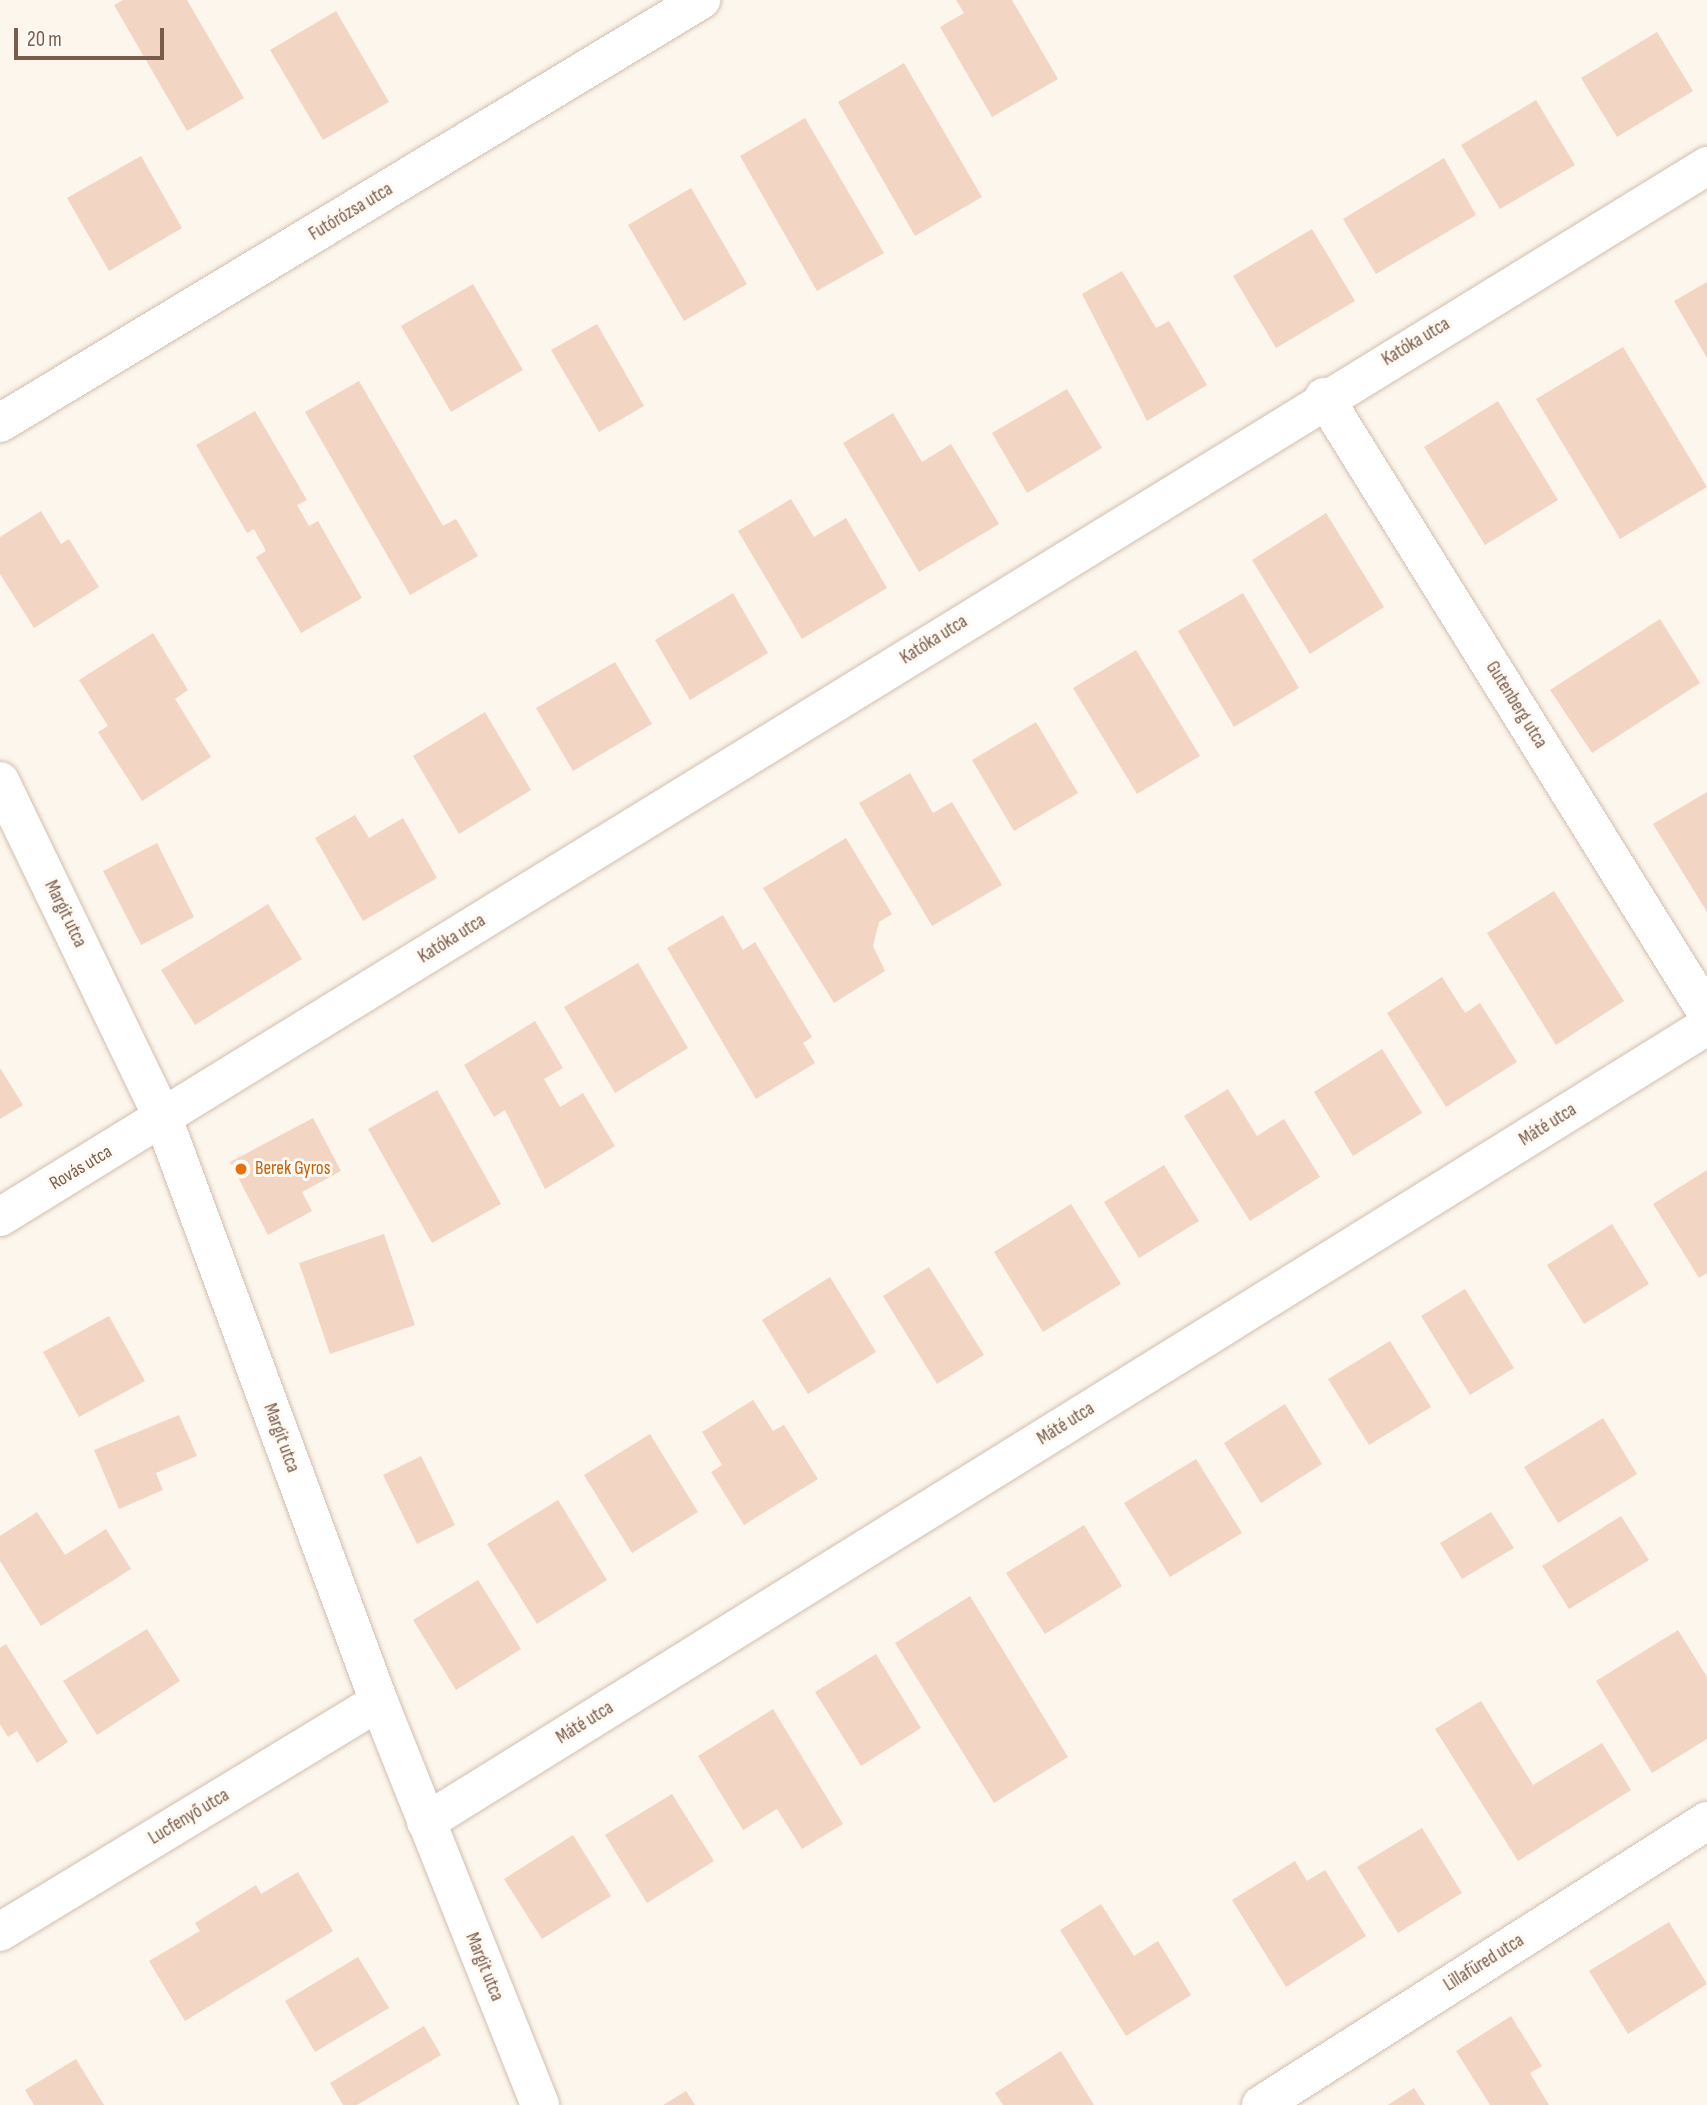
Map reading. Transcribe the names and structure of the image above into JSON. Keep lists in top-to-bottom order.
{
  "streets": {
    "street": [
      "Futórózsa utca",
      "Katóka utca",
      "Gutenberg utca",
      "Margit utca",
      "Máté utca",
      "Rovás utca",
      "Lucfenyő utca",
      "Lillafüred utca"
    ]
  },
  "crossings": [
    ["Katóka utca", "Gutenberg utca"],
    ["Katóka utca", "Margit utca"],
    ["Katóka utca", "Rovás utca"],
    ["Margit utca", "Máté utca"],
    ["Margit utca", "Rovás utca"],
    ["Margit utca", "Lucfenyő utca"]
  ],
  "places": ["Berek Gyros"],
  "scale_bar": "20 m"
}
